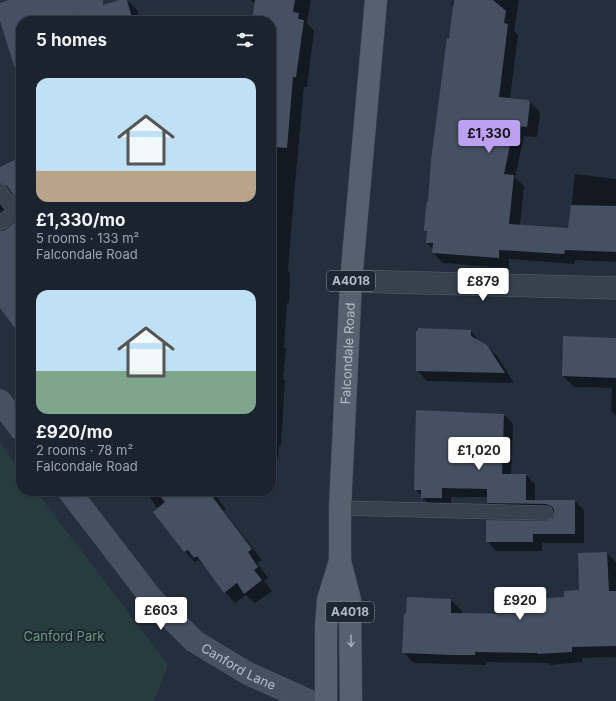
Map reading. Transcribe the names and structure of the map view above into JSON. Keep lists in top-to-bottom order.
{
  "streets": {
    "main road": ["A4018", "Falcondale Road"],
    "street": ["Canford Lane"]
  },
  "parks": ["Canford Park"],
  "page": {
    "heading": "5 homes",
    "list": [
      {
        "name": "£1,330/mo",
        "note": "5 rooms · 133 m² · Falcondale Road"
      },
      {
        "name": "£920/mo",
        "note": "2 rooms · 78 m² · Falcondale Road"
      }
    ],
    "price": [
      "£1,330",
      "£879",
      "£1,020",
      "£920",
      "£603"
    ]
  }
}
